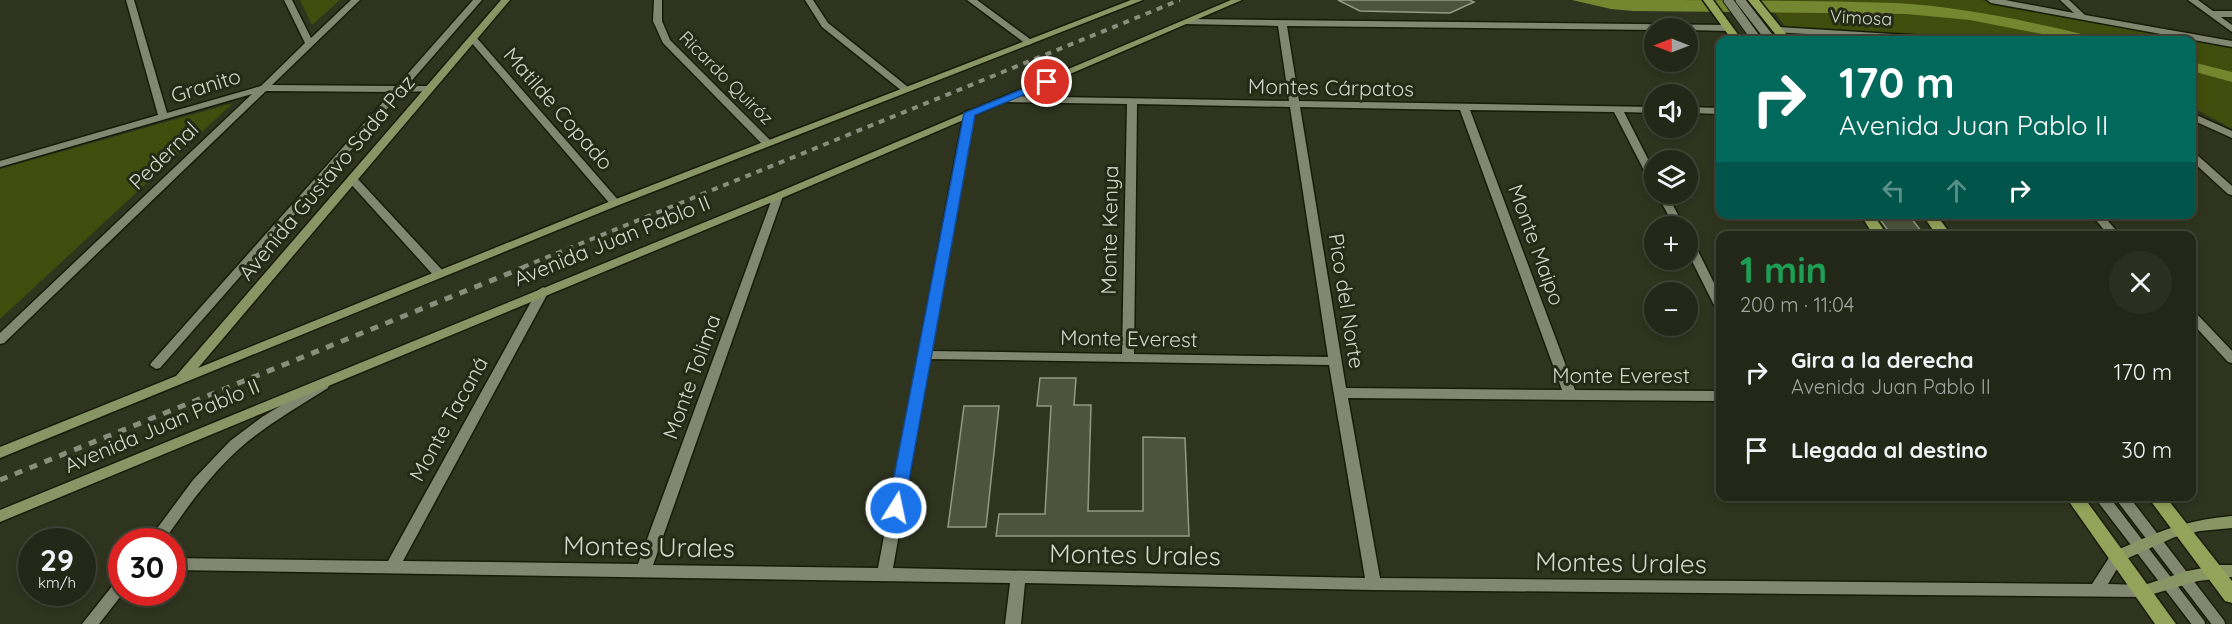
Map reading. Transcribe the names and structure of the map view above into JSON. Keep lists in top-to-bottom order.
{
  "streets": {
    "main road": ["Avenida Gustavo Sada Paz", "Avenida Juan Pablo II"],
    "street": [
      "Vimosa",
      "Ricardo Quiróz",
      "Granito",
      "Montes Cárpatos",
      "Matilde Copado",
      "Pedernal",
      "Monte Kenya",
      "Monte Maipo",
      "Pico del Norte",
      "Monte Everest",
      "Monte Tolima",
      "Monte Tacaná",
      "Montes Urales"
    ]
  },
  "crossings": [
    ["Ricardo Quiróz", "Avenida Juan Pablo II"],
    ["Granito", "Pedernal"],
    ["Granito", "Avenida Gustavo Sada Paz"],
    ["Montes Cárpatos", "Monte Kenya"],
    ["Montes Cárpatos", "Avenida Juan Pablo II"],
    ["Montes Cárpatos", "Monte Maipo"],
    ["Montes Cárpatos", "Pico del Norte"],
    ["Matilde Copado", "Avenida Gustavo Sada Paz"],
    ["Matilde Copado", "Avenida Juan Pablo II"],
    ["Avenida Gustavo Sada Paz", "Avenida Juan Pablo II"],
    ["Monte Kenya", "Monte Everest"],
    ["Avenida Juan Pablo II", "Monte Tolima"],
    ["Avenida Juan Pablo II", "Monte Tacaná"],
    ["Monte Maipo", "Monte Everest"],
    ["Pico del Norte", "Monte Everest"],
    ["Pico del Norte", "Montes Urales"],
    ["Monte Tolima", "Montes Urales"],
    ["Monte Tacaná", "Montes Urales"]
  ],
  "north": "left",
  "page": {
    "map_buttons": ["+", "−"],
    "turn": ["170 m", "Avenida Juan Pablo II"],
    "heading": ["1 min", "200 m · 11:04"],
    "list": [
      {
        "name": "Gira a la derecha",
        "note": "Avenida Juan Pablo II",
        "value": "170 m"
      },
      {
        "name": "Llegada al destino",
        "value": "30 m"
      }
    ],
    "speed": "29 km/h",
    "limit": "30"
  }
}
